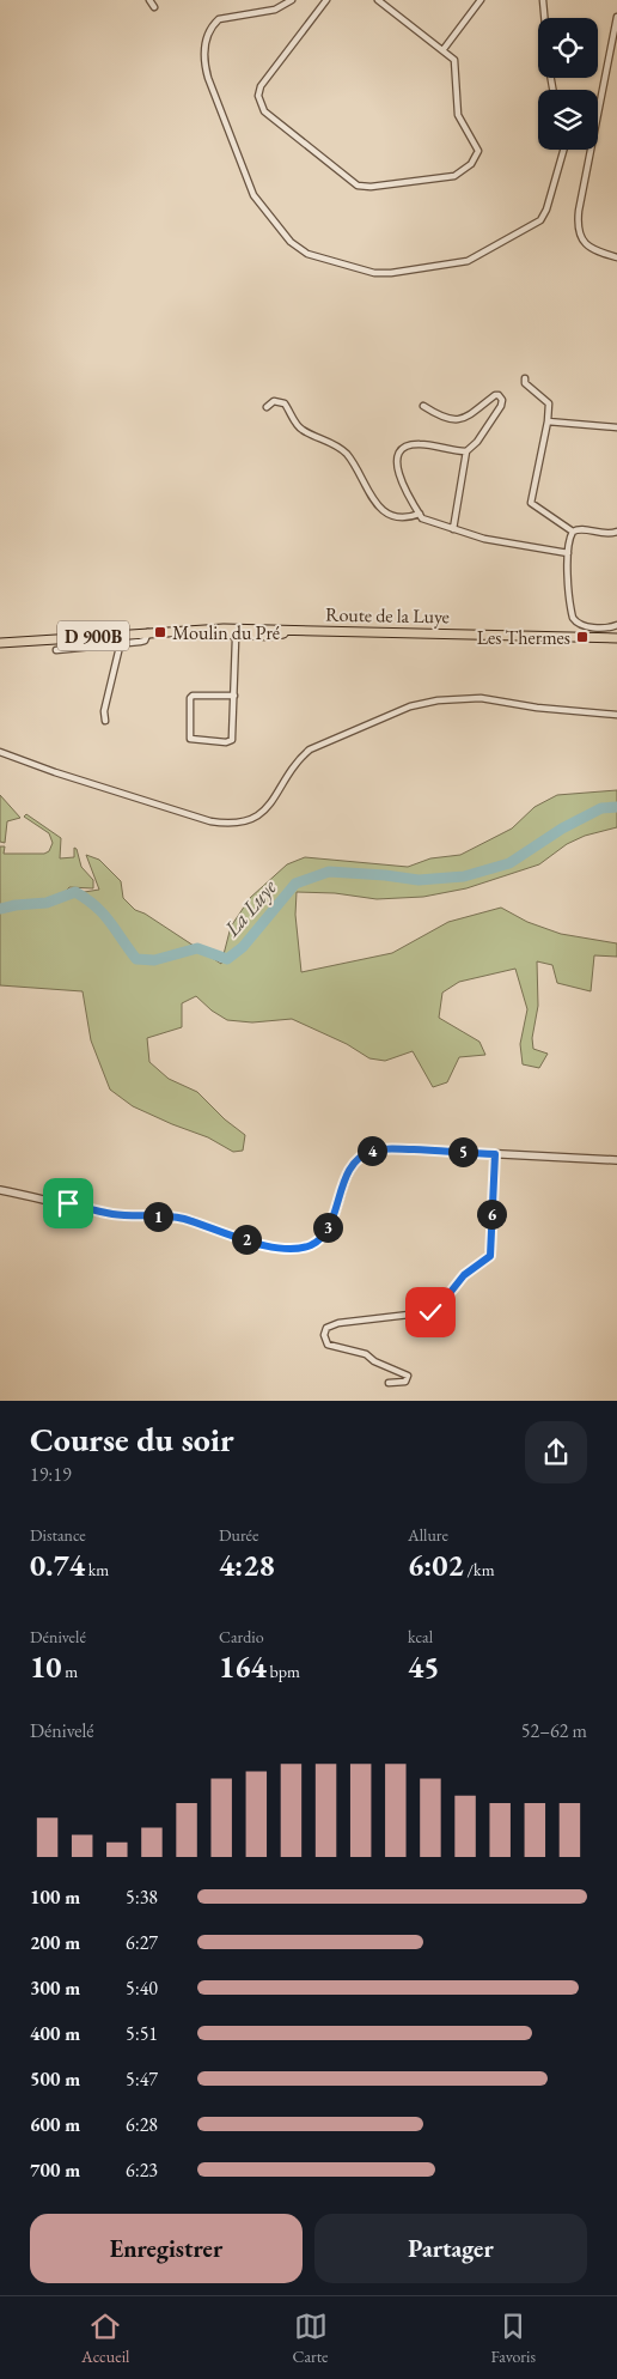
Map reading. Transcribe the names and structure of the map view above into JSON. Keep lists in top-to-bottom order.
{
  "streets": {
    "main road": ["Route de la Luye", "D 900B"]
  },
  "water": ["La Luye"],
  "places": {
    "transit": ["Moulin du Pré", "Les Thermes"]
  },
  "page": {
    "pins": [
      "4",
      "5",
      "6",
      "1",
      "3",
      "2"
    ],
    "heading": ["Course du soir", "19:19"],
    "stats": [
      ["Distance", "0.74 km"],
      ["Durée", "4:28"],
      ["Allure", "6:02 /km"],
      ["Dénivelé", "10 m"],
      ["Cardio", "164 bpm"],
      ["kcal", "45"]
    ],
    "chart": ["Dénivelé", "52–62 m"],
    "list": [
      {
        "name": "100 m",
        "note": "5:38"
      },
      {
        "name": "200 m",
        "note": "6:27"
      },
      {
        "name": "300 m",
        "note": "5:40"
      },
      {
        "name": "400 m",
        "note": "5:51"
      },
      {
        "name": "500 m",
        "note": "5:47"
      },
      {
        "name": "600 m",
        "note": "6:28"
      },
      {
        "name": "700 m",
        "note": "6:23"
      }
    ],
    "buttons": ["Enregistrer", "Partager"],
    "tabs": ["Accueil", "Carte", "Favoris"]
  }
}
